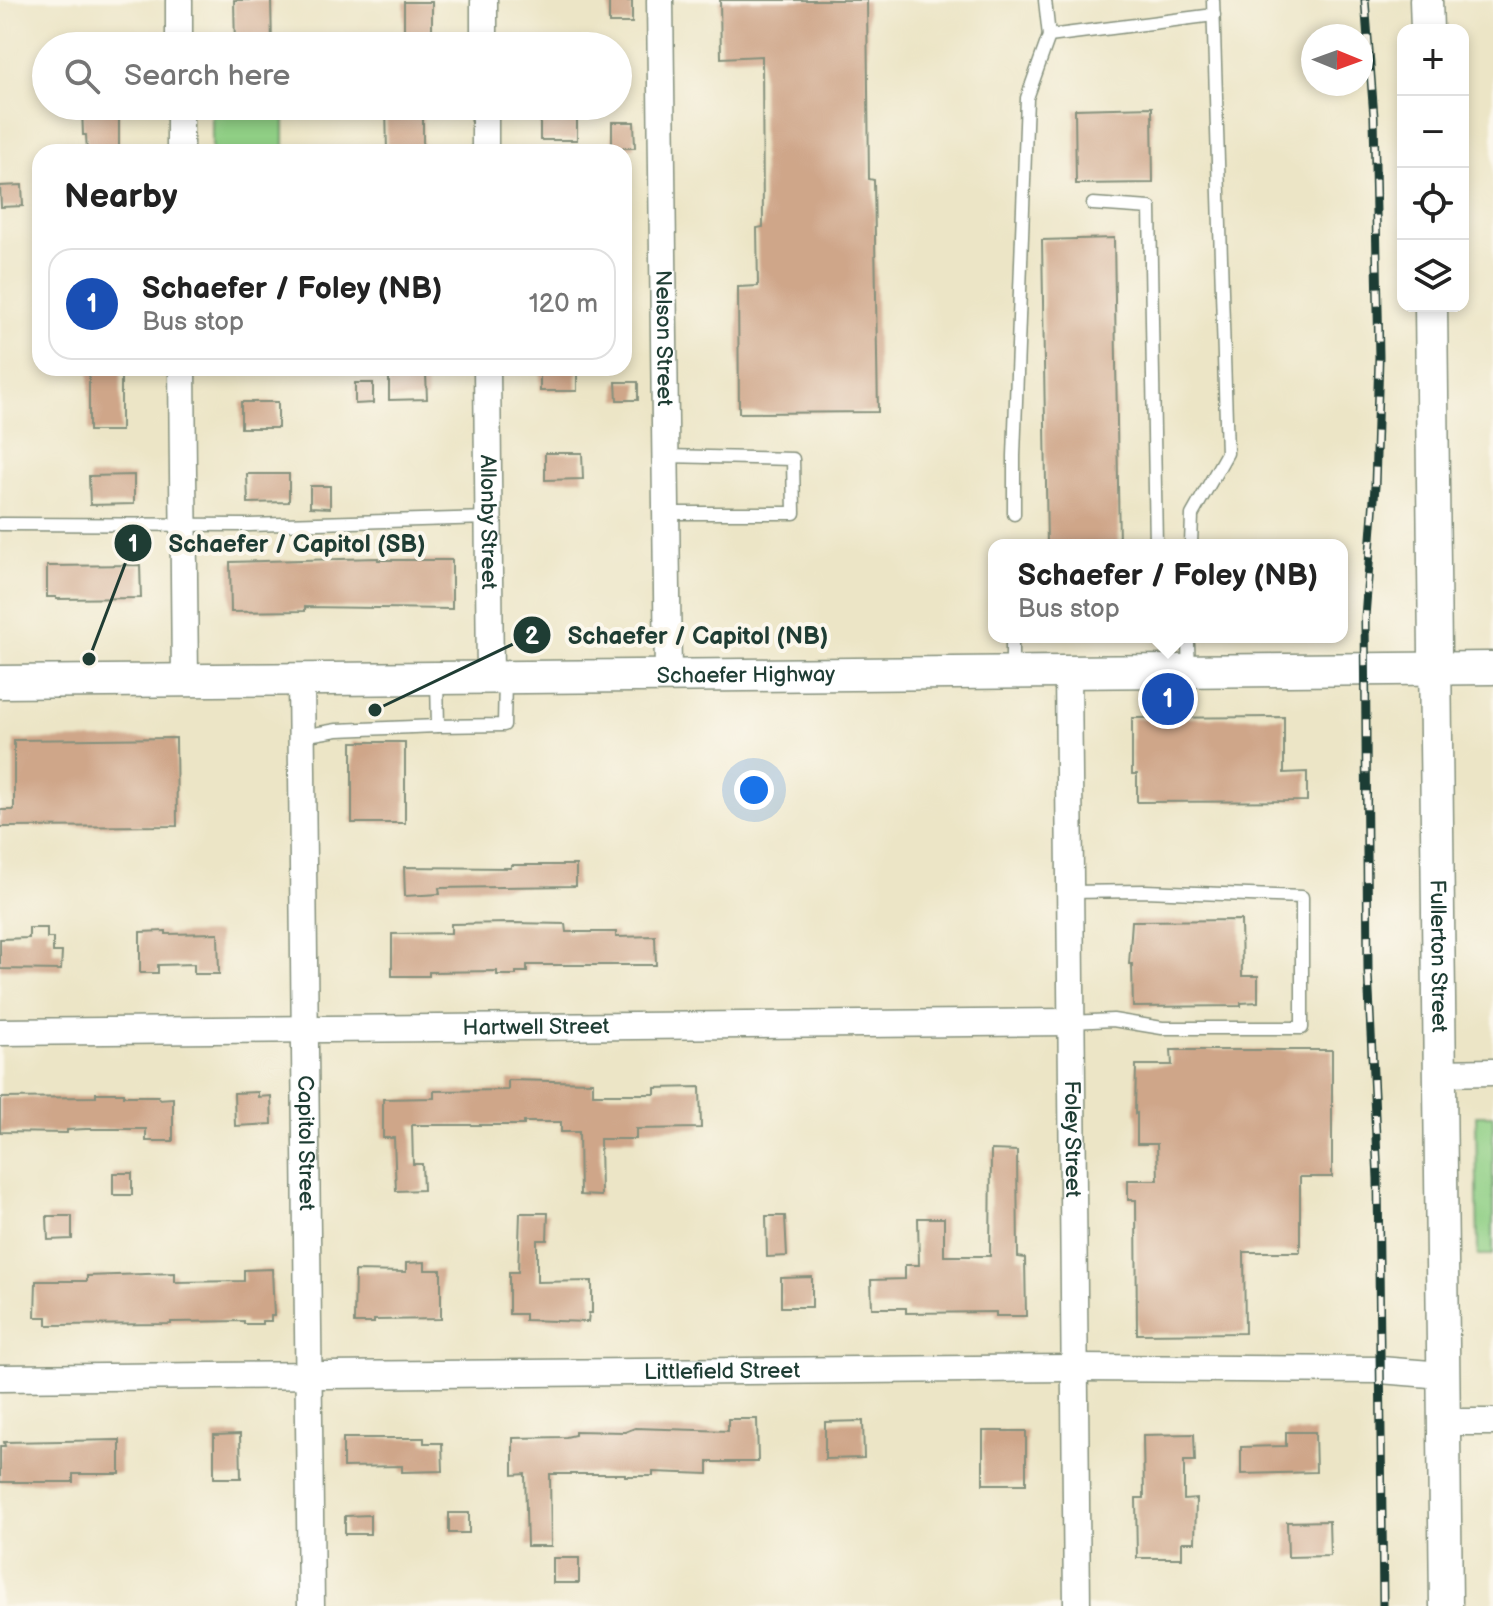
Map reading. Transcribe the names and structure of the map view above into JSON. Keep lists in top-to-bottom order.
{
  "streets": {
    "street": [
      "Nelson Street",
      "Allonby Street",
      "Schaefer Highway",
      "Fullerton Street",
      "Hartwell Street",
      "Foley Street",
      "Capitol Street",
      "Littlefield Street"
    ]
  },
  "crossings": [
    ["Nelson Street", "Schaefer Highway"],
    ["Allonby Street", "Schaefer Highway"],
    ["Schaefer Highway", "Fullerton Street"],
    ["Schaefer Highway", "Foley Street"],
    ["Schaefer Highway", "Capitol Street"],
    ["Fullerton Street", "Littlefield Street"],
    ["Hartwell Street", "Foley Street"],
    ["Hartwell Street", "Capitol Street"],
    ["Foley Street", "Littlefield Street"],
    ["Capitol Street", "Littlefield Street"]
  ],
  "places": ["Schaefer / Capitol (SB)", "Schaefer / Capitol (NB)"],
  "north": "right",
  "page": {
    "map_buttons": ["+", "−"],
    "search": "Search here",
    "heading": "Nearby",
    "list": [
      {
        "mark": "1",
        "name": "Schaefer / Foley (NB)",
        "note": "Bus stop",
        "value": "120 m"
      }
    ],
    "popup": ["Schaefer / Foley (NB)", "Bus stop"],
    "pins": "1"
  }
}
